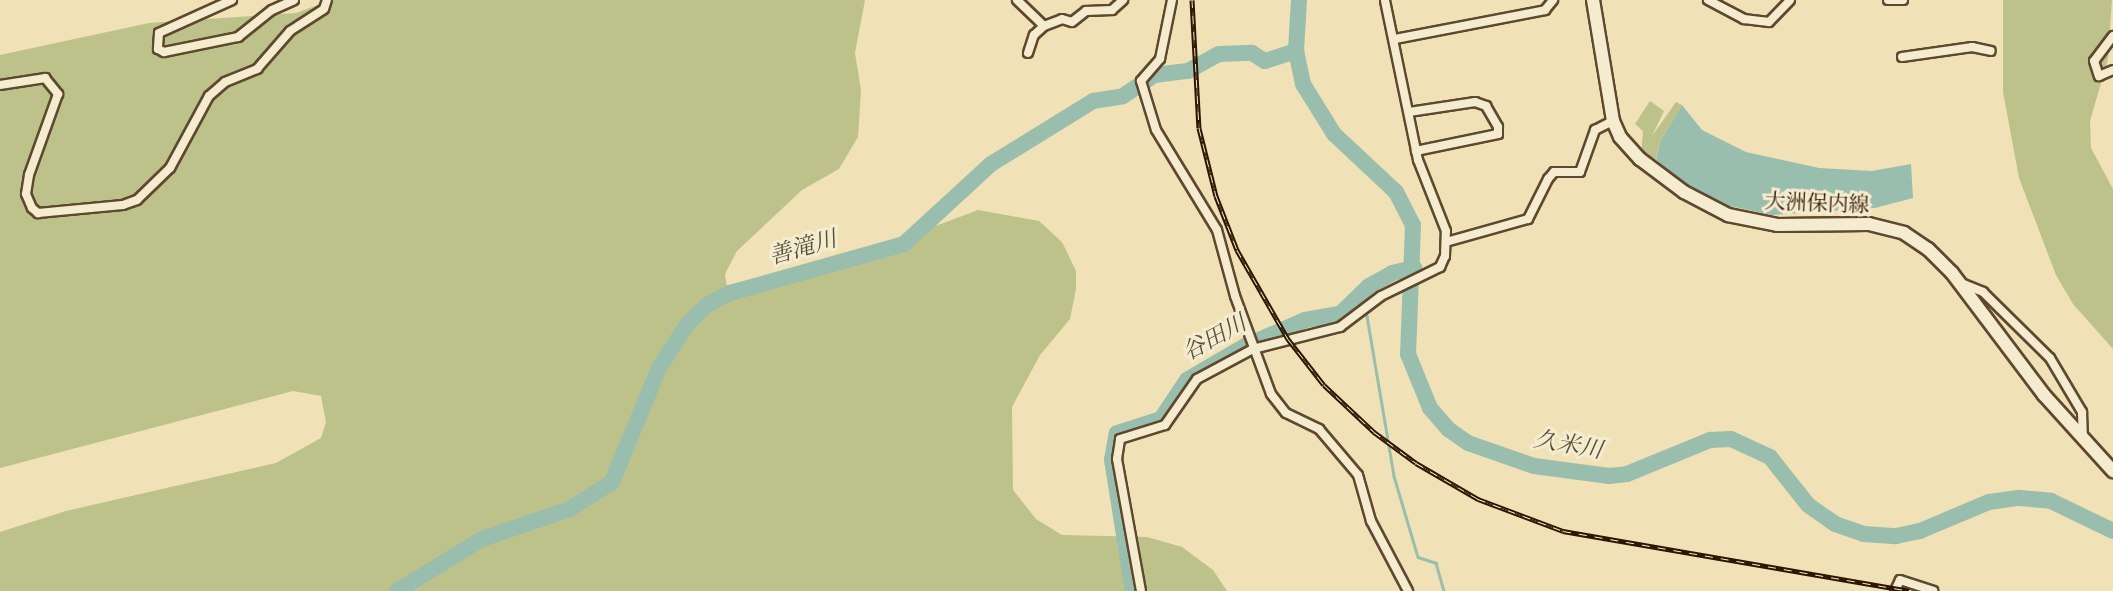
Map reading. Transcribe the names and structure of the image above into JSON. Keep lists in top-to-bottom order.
{
  "streets": {
    "main road": ["大洲保内線"]
  },
  "water": ["善滝川", "谷田川", "久米川"]
}
